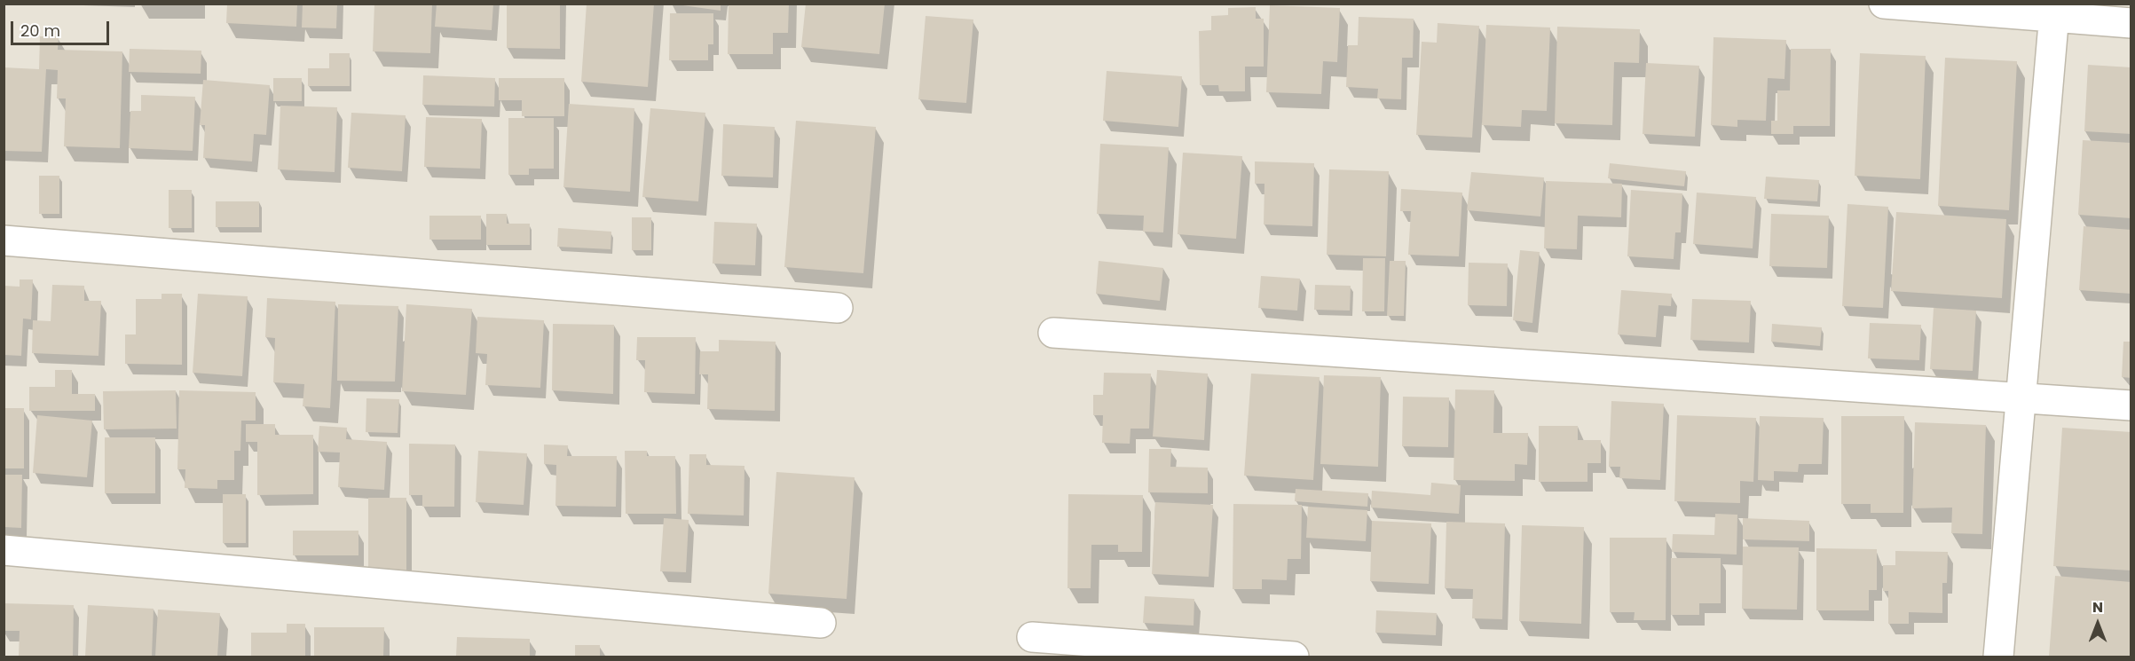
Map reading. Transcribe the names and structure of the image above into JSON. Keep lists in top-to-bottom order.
{
  "scale_bar": "20 m",
  "north": "top"
}
